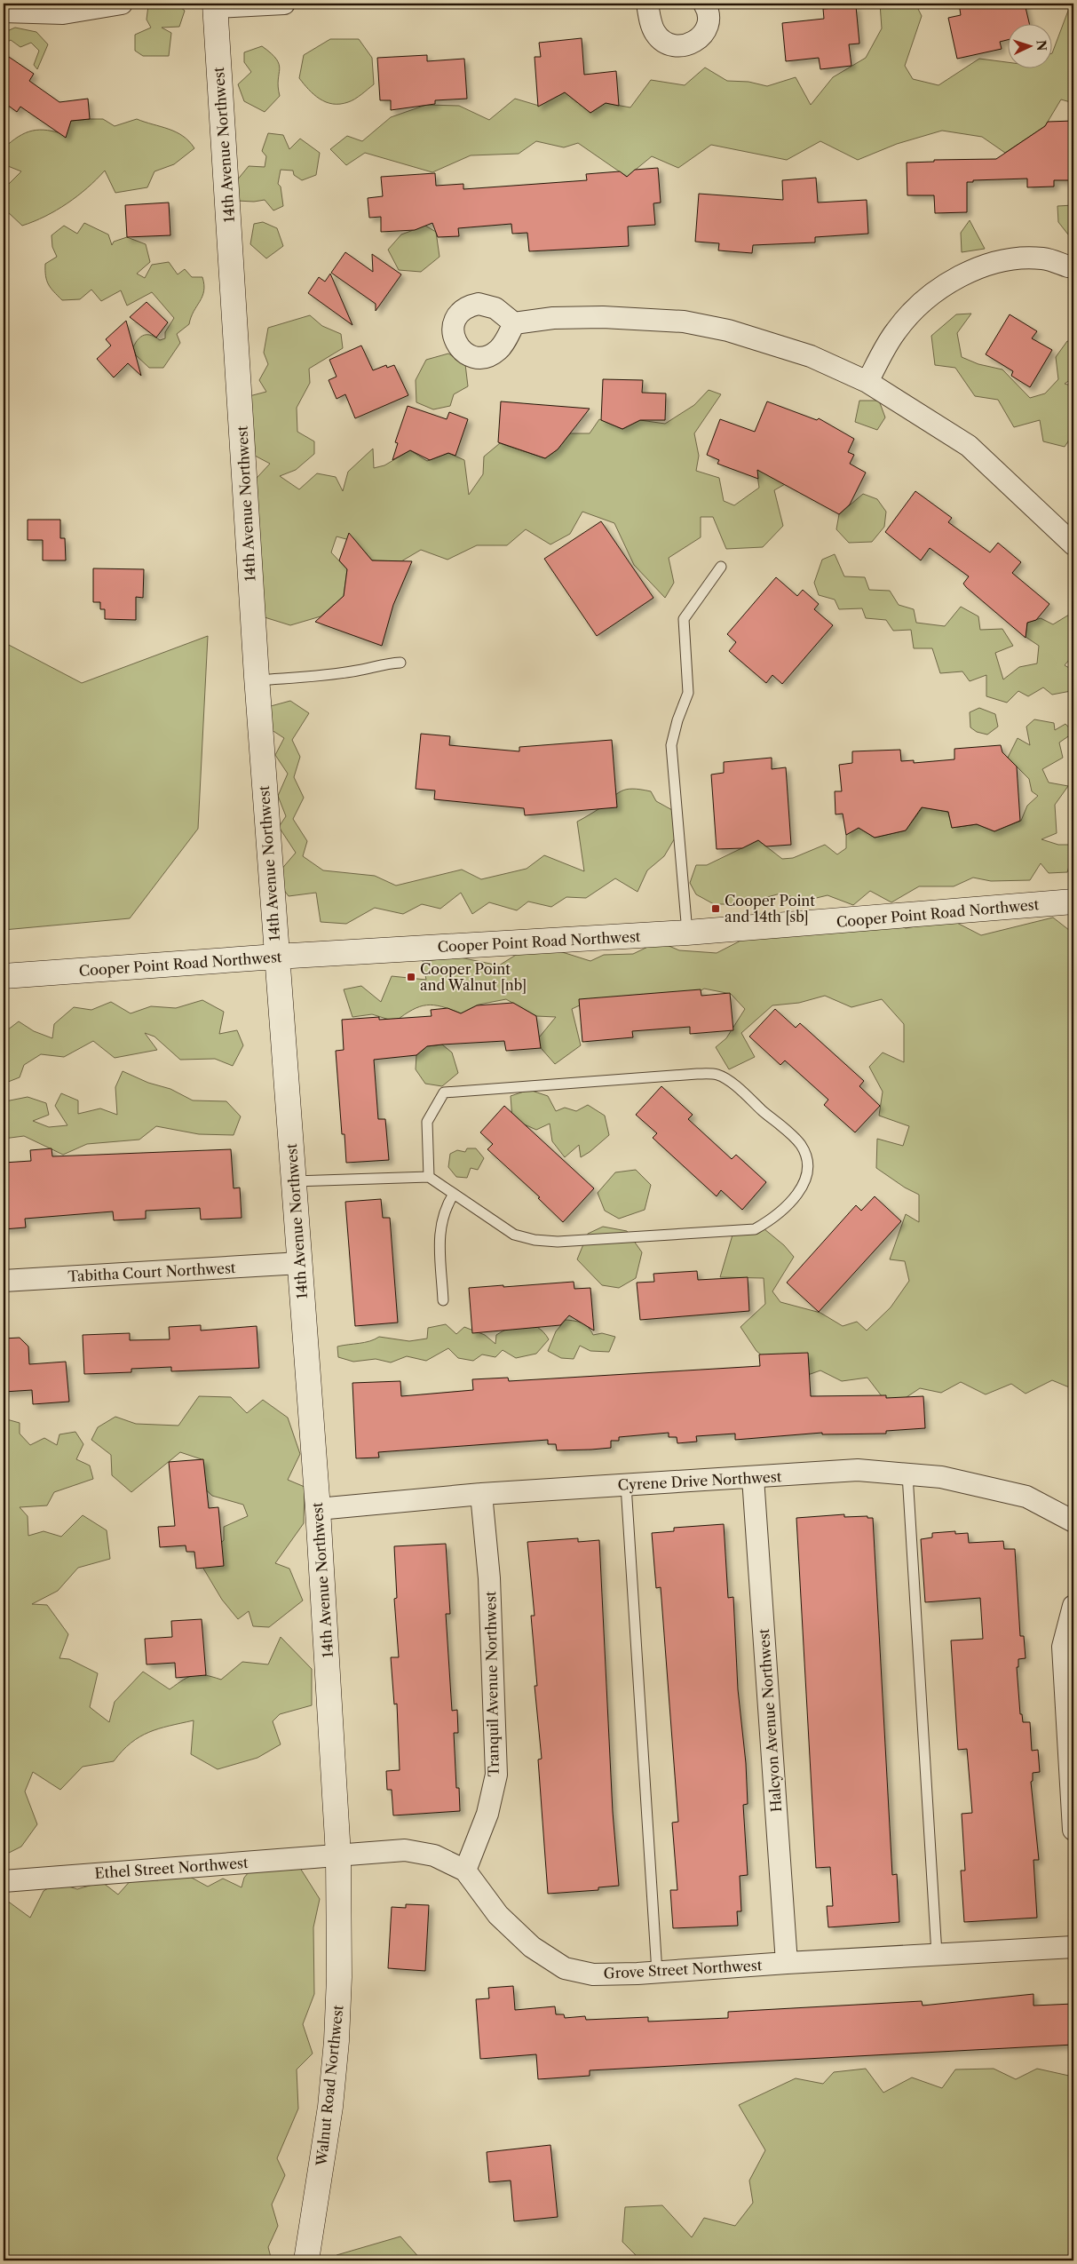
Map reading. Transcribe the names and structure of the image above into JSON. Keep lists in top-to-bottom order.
{
  "streets": {
    "street": [
      "14th Avenue Northwest",
      "Cooper Point Road Northwest",
      "Tabitha Court Northwest",
      "Cyrene Drive Northwest",
      "Tranquil Avenue Northwest",
      "Halcyon Avenue Northwest",
      "Ethel Street Northwest",
      "Grove Street Northwest",
      "Walnut Road Northwest"
    ]
  },
  "crossings": [
    ["14th Avenue Northwest", "Cooper Point Road Northwest"],
    ["14th Avenue Northwest", "Tabitha Court Northwest"],
    ["14th Avenue Northwest", "Cyrene Drive Northwest"],
    ["14th Avenue Northwest", "Ethel Street Northwest"],
    ["14th Avenue Northwest", "Grove Street Northwest"],
    ["14th Avenue Northwest", "Walnut Road Northwest"],
    ["Cyrene Drive Northwest", "Tranquil Avenue Northwest"],
    ["Cyrene Drive Northwest", "Halcyon Avenue Northwest"],
    ["Tranquil Avenue Northwest", "Grove Street Northwest"],
    ["Halcyon Avenue Northwest", "Grove Street Northwest"],
    ["Ethel Street Northwest", "Grove Street Northwest"],
    ["Ethel Street Northwest", "Walnut Road Northwest"],
    ["Grove Street Northwest", "Walnut Road Northwest"]
  ],
  "places": {
    "transit": ["Cooper Point and 14th [sb]", "Cooper Point and Walnut [nb]"]
  },
  "north": "right"
}
